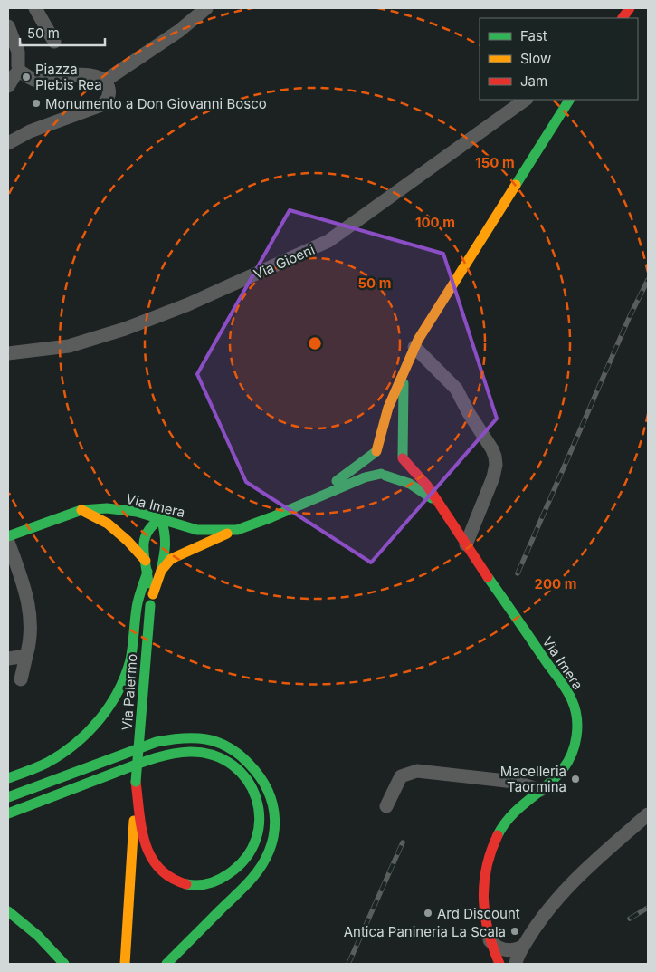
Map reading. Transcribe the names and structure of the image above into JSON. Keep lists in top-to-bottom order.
{
  "streets": {
    "main road": ["Via Imera", "Via Palermo"],
    "street": ["Via Gioeni"]
  },
  "places": [
    "Piazza Plebis Rea",
    "Monumento a Don Giovanni Bosco",
    "Macelleria Taormina",
    "Ard Discount",
    "Antica Panineria La Scala"
  ],
  "legend": ["Fast", "Slow", "Jam"],
  "scale_bar": "50 m",
  "rings": [
    "150 m",
    "100 m",
    "50 m",
    "200 m"
  ]
}
